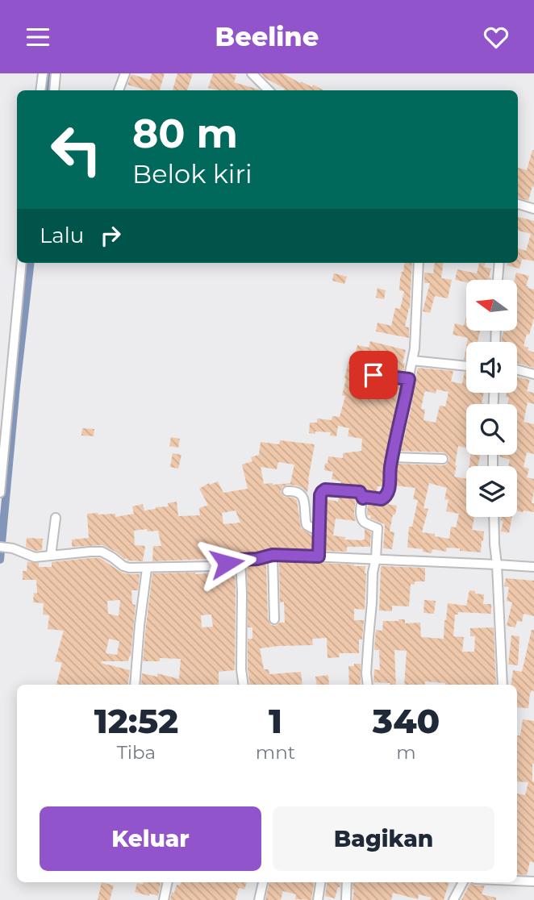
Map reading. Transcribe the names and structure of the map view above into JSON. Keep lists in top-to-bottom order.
{
  "north": "left",
  "page": {
    "header": "Beeline",
    "turn": ["80 m", "Belok kiri"],
    "then": "Lalu",
    "eta": [
      "12:52",
      "Tiba",
      "1",
      "mnt",
      "340",
      "m"
    ],
    "buttons": ["Keluar", "Bagikan"]
  }
}
